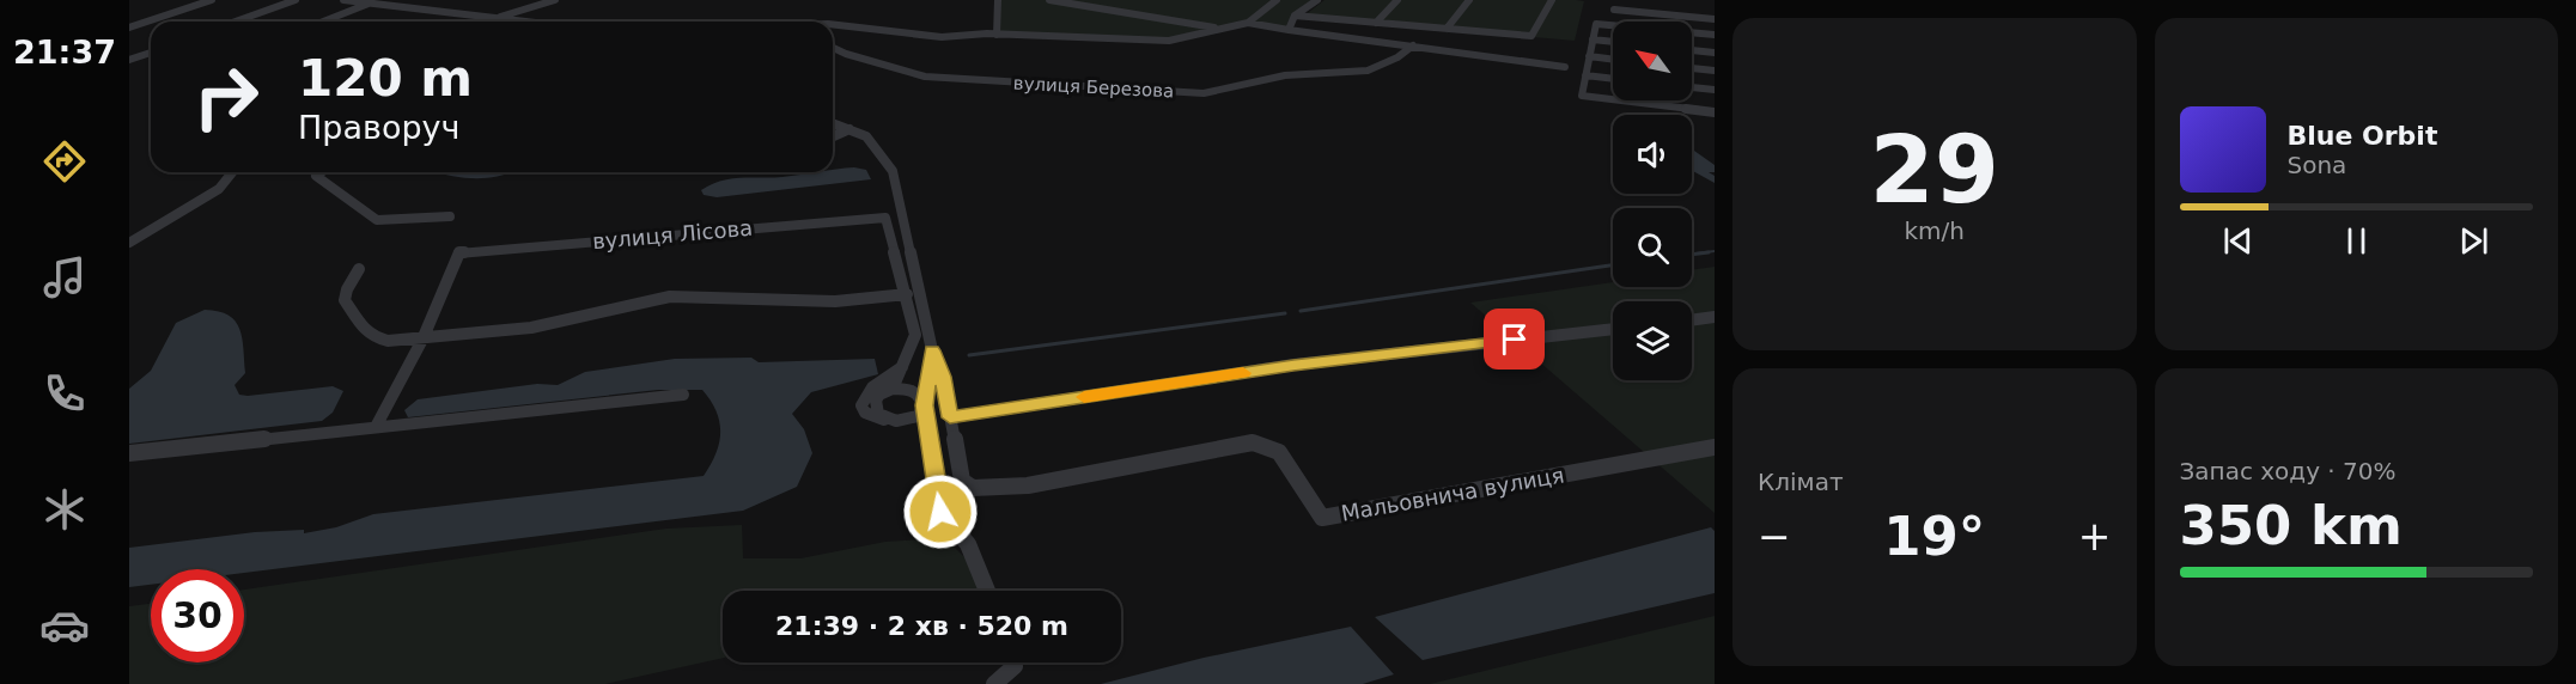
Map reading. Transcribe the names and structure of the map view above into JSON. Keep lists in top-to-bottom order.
{
  "streets": {
    "street": ["вулиця Березова", "вулиця Лісова", "Мальовнича вулиця"]
  },
  "north": "top left",
  "page": {
    "tabs": "21:37",
    "tile": [
      ["29", "km/h"],
      "Клімат",
      ["Запас ходу · 70%", "350 km"]
    ],
    "turn": ["120 m", "Праворуч"],
    "song": ["Blue Orbit", "Sona"],
    "heat": ["−", "19°", "+"],
    "limit": "30",
    "trip": "21:39 · 2 хв · 520 m"
  }
}
